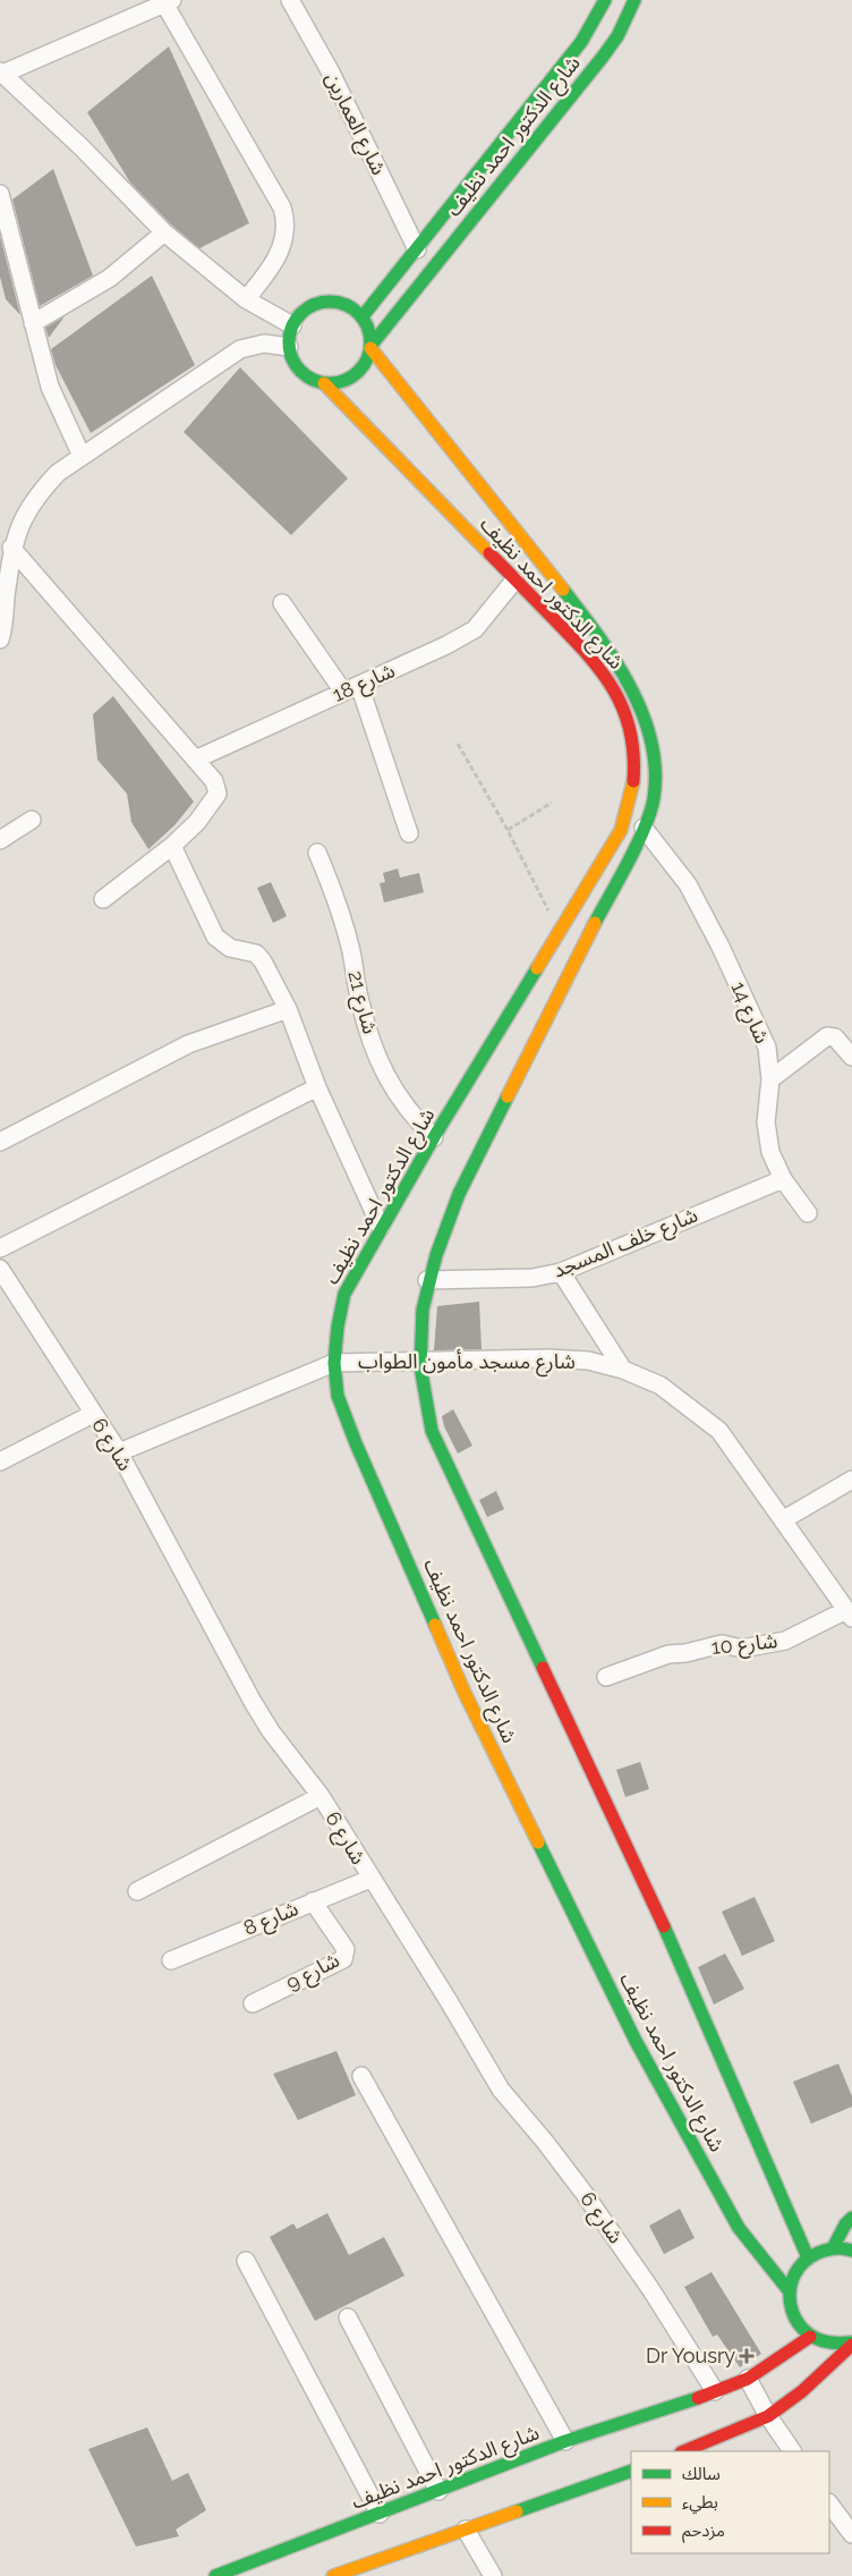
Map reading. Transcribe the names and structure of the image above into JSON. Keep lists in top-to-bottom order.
{
  "streets": {
    "main road": ["شارع الدكتور احمد نظيف"],
    "street": [
      "شارع العمارين",
      "شارع 18",
      "شارع 21",
      "شارع 14",
      "شارع خلف المسجد",
      "شارع مسجد مأمون الطواب",
      "شارع 6",
      "شارع 10",
      "شارع 8",
      "شارع 9"
    ]
  },
  "crossings": [
    ["شارع العمارين", "شارع الدكتور احمد نظيف"],
    ["شارع الدكتور احمد نظيف", "شارع 18"],
    ["شارع الدكتور احمد نظيف", "شارع 21"],
    ["شارع الدكتور احمد نظيف", "شارع 14"],
    ["شارع الدكتور احمد نظيف", "شارع خلف المسجد"],
    ["شارع الدكتور احمد نظيف", "شارع مسجد مأمون الطواب"],
    ["شارع الدكتور احمد نظيف", "شارع 6"],
    ["شارع 14", "شارع خلف المسجد"],
    ["شارع مسجد مأمون الطواب", "شارع 6"],
    ["شارع مسجد مأمون الطواب", "شارع 10"],
    ["شارع 6", "شارع 8"],
    ["شارع 8", "شارع 9"]
  ],
  "places": {
    "health": ["Dr Yousry"]
  },
  "legend": ["سالك", "بطيء", "مزدحم"]
}
